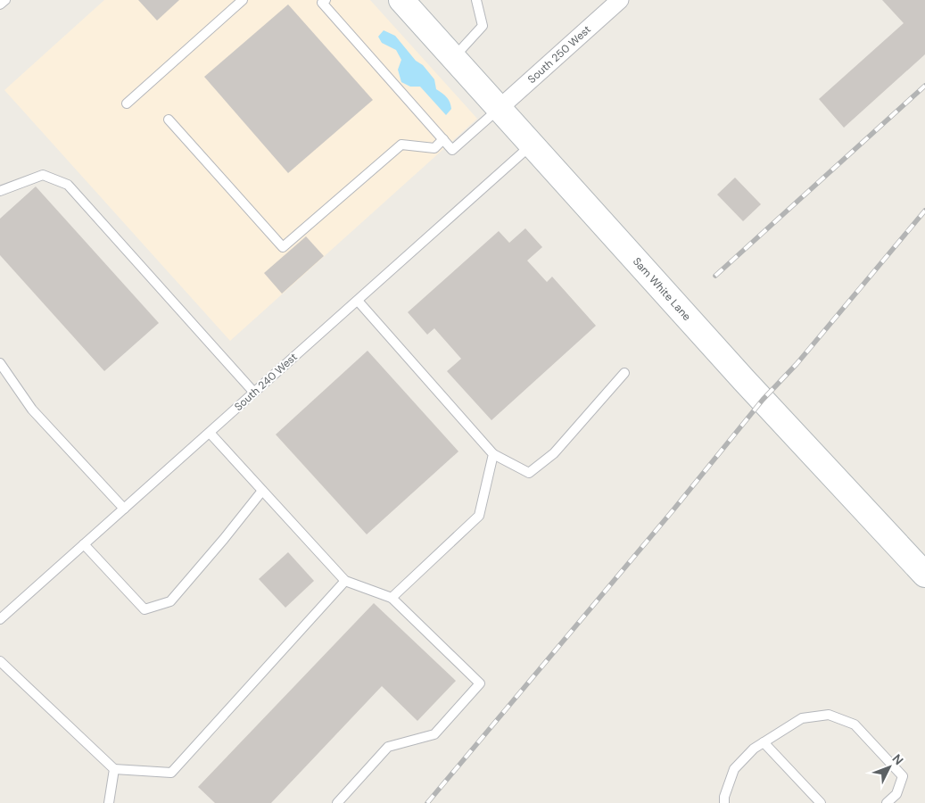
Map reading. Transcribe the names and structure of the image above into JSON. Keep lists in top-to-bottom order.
{
  "streets": {
    "street": ["South 250 West", "Sam White Lane"],
    "lane": ["South 240 West"]
  },
  "crossings": [
    ["South 250 West", "Sam White Lane"],
    ["Sam White Lane", "South 240 West"]
  ],
  "north": "top right"
}
